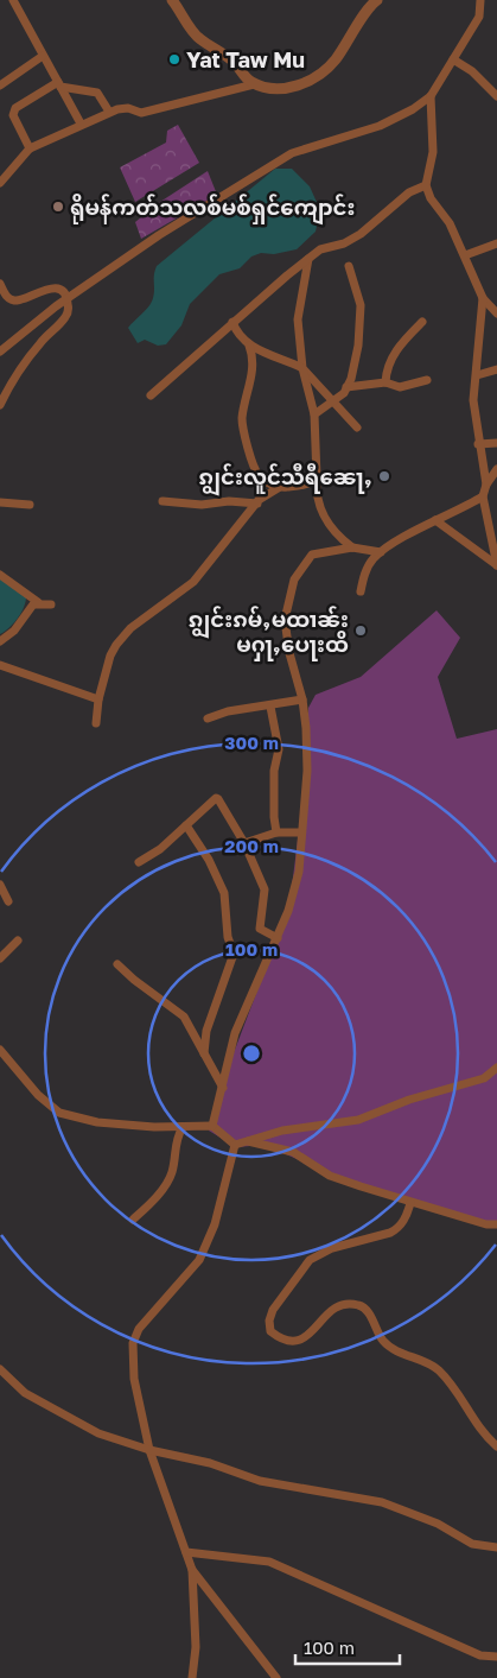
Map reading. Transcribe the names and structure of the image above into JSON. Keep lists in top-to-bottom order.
{
  "places": [
    "Yat Taw Mu",
    "ရိုမန်ကတ်သလစ်မစ်ရှင်ကျောင်း",
    "ၵျွင်းလူင်သီရီၼေႃႇ",
    "ၵျွင်းၵမ်ႇမထၢၼ်း မႁႃႇပေႃးထိ"
  ],
  "scale_bar": "100 m",
  "rings": ["300 m", "200 m", "100 m"]
}
